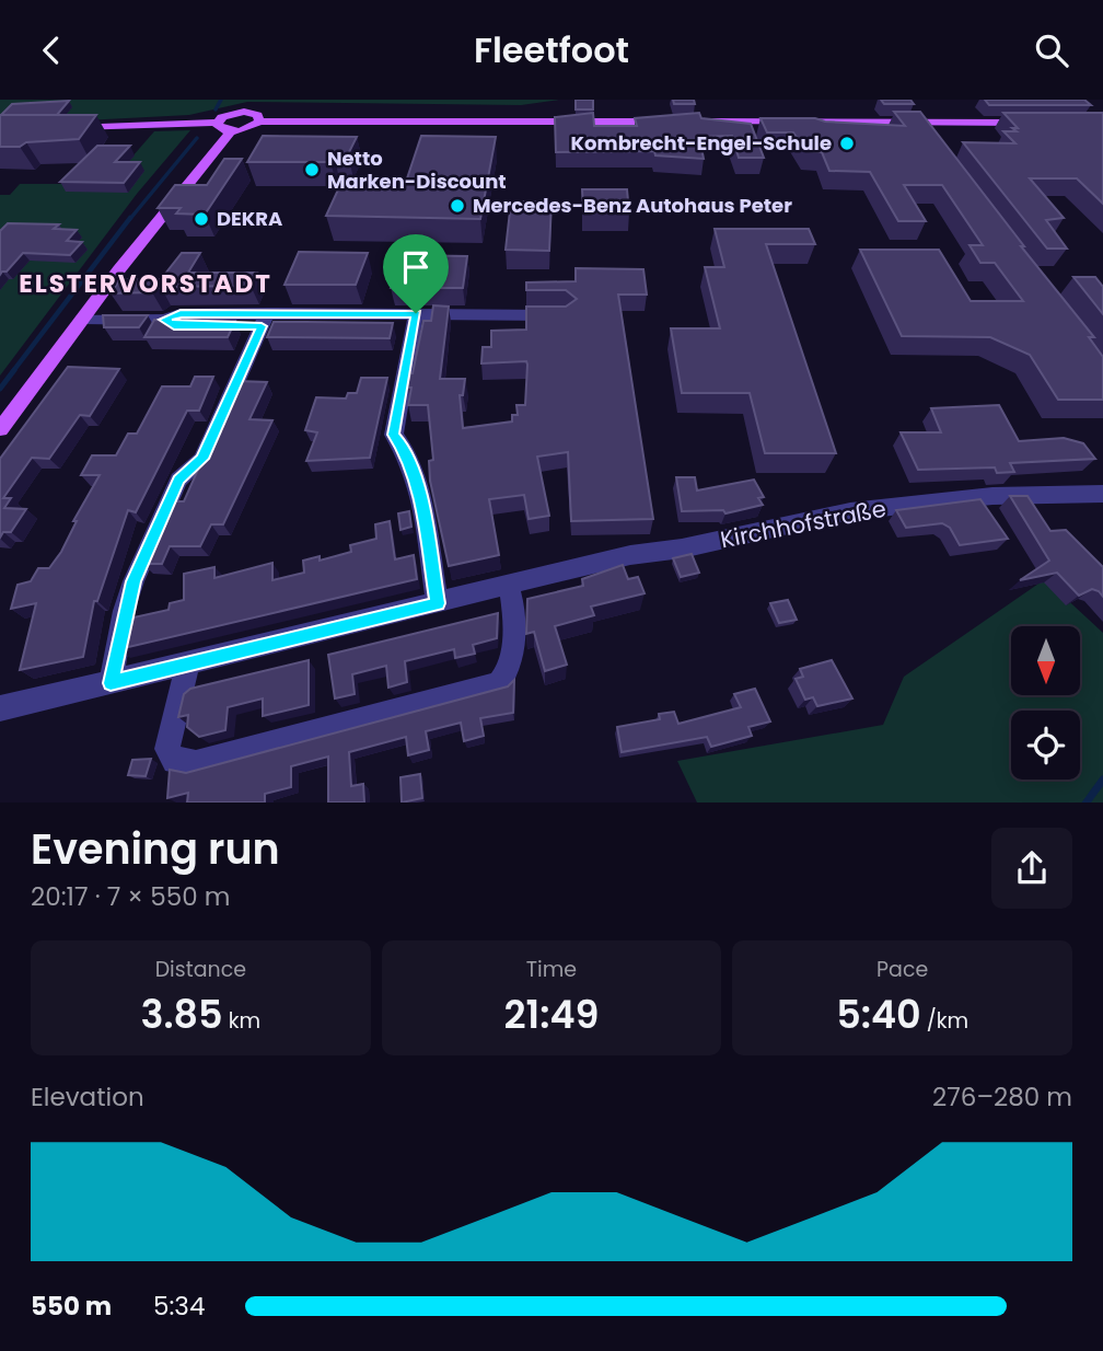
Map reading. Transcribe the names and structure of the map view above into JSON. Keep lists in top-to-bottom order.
{
  "streets": {
    "street": ["Kirchhofstraße"]
  },
  "districts": ["ELSTERVORSTADT"],
  "places": [
    "Kombrecht-Engel-Schule",
    "Netto Marken-Discount",
    "Mercedes-Benz Autohaus Peter",
    "DEKRA"
  ],
  "north": "bottom",
  "page": {
    "header": "Fleetfoot",
    "heading": ["Evening run", "20:17 · 7 × 550 m"],
    "stats": [
      ["Distance", "3.85 km"],
      ["Time", "21:49"],
      ["Pace", "5:40 /km"]
    ],
    "chart": ["Elevation", "276–280 m"],
    "list": [
      {
        "name": "550 m",
        "note": "5:34"
      }
    ]
  }
}
